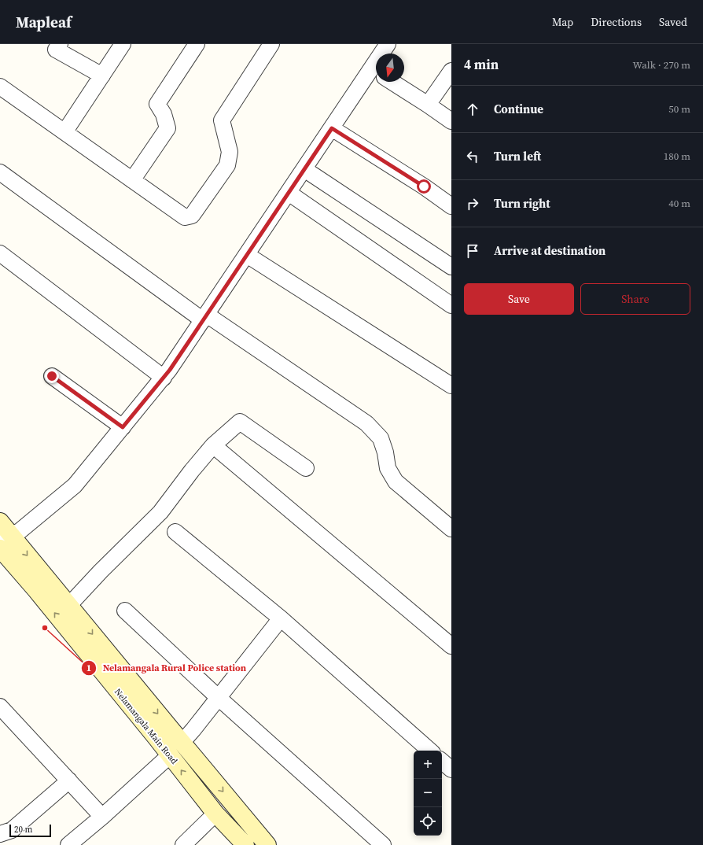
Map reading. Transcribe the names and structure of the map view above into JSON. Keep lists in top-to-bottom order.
{
  "streets": {
    "main road": ["Nelamangala Main Road"]
  },
  "places": ["Nelamangala Rural Police station"],
  "scale_bar": "20 m",
  "north": "bottom",
  "page": {
    "header": "Mapleaf",
    "nav": ["Map", "Directions", "Saved"],
    "heading": ["4 min", "Walk · 270 m"],
    "list": [
      ["Continue", "50 m"],
      ["Turn left", "180 m"],
      ["Turn right", "40 m"],
      "Arrive at destination"
    ],
    "buttons": ["Save", "Share"],
    "map_buttons": ["+", "−"],
    "scale": "20 m"
  }
}
